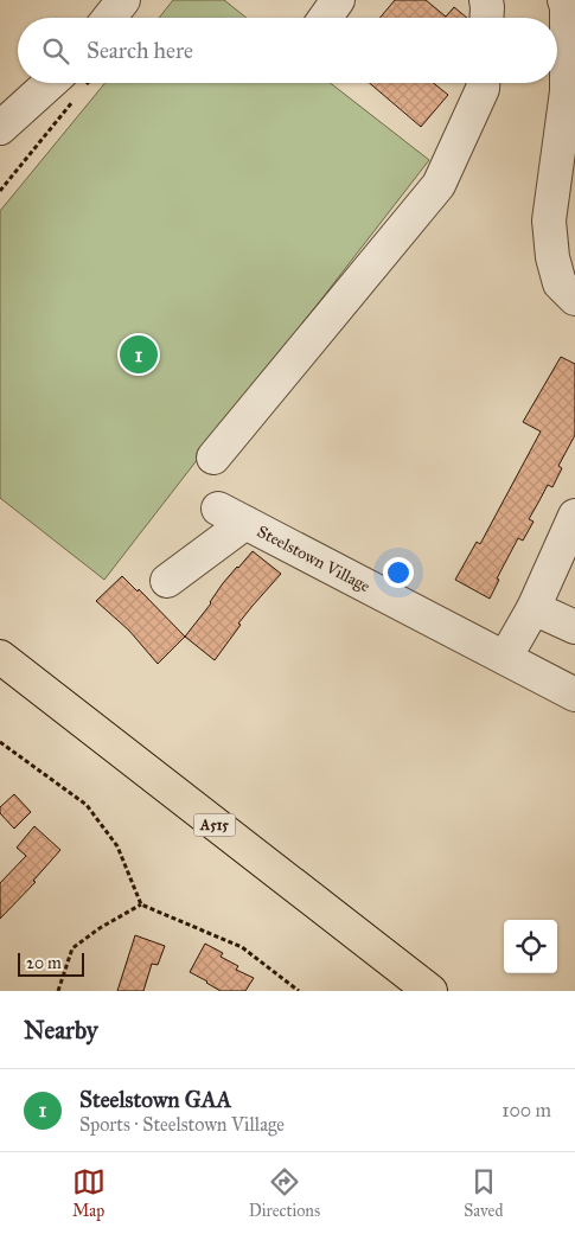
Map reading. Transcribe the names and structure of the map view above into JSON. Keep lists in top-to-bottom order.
{
  "streets": {
    "highway": ["A515"],
    "street": ["Steelstown Village"]
  },
  "scale_bar": "20 m",
  "page": {
    "search": "Search here",
    "pins": "1",
    "scale": "20 m",
    "heading": "Nearby",
    "list": [
      {
        "mark": "1",
        "name": "Steelstown GAA",
        "note": "Sports · Steelstown Village",
        "value": "100 m"
      }
    ],
    "nav": ["Map", "Directions", "Saved"]
  }
}
